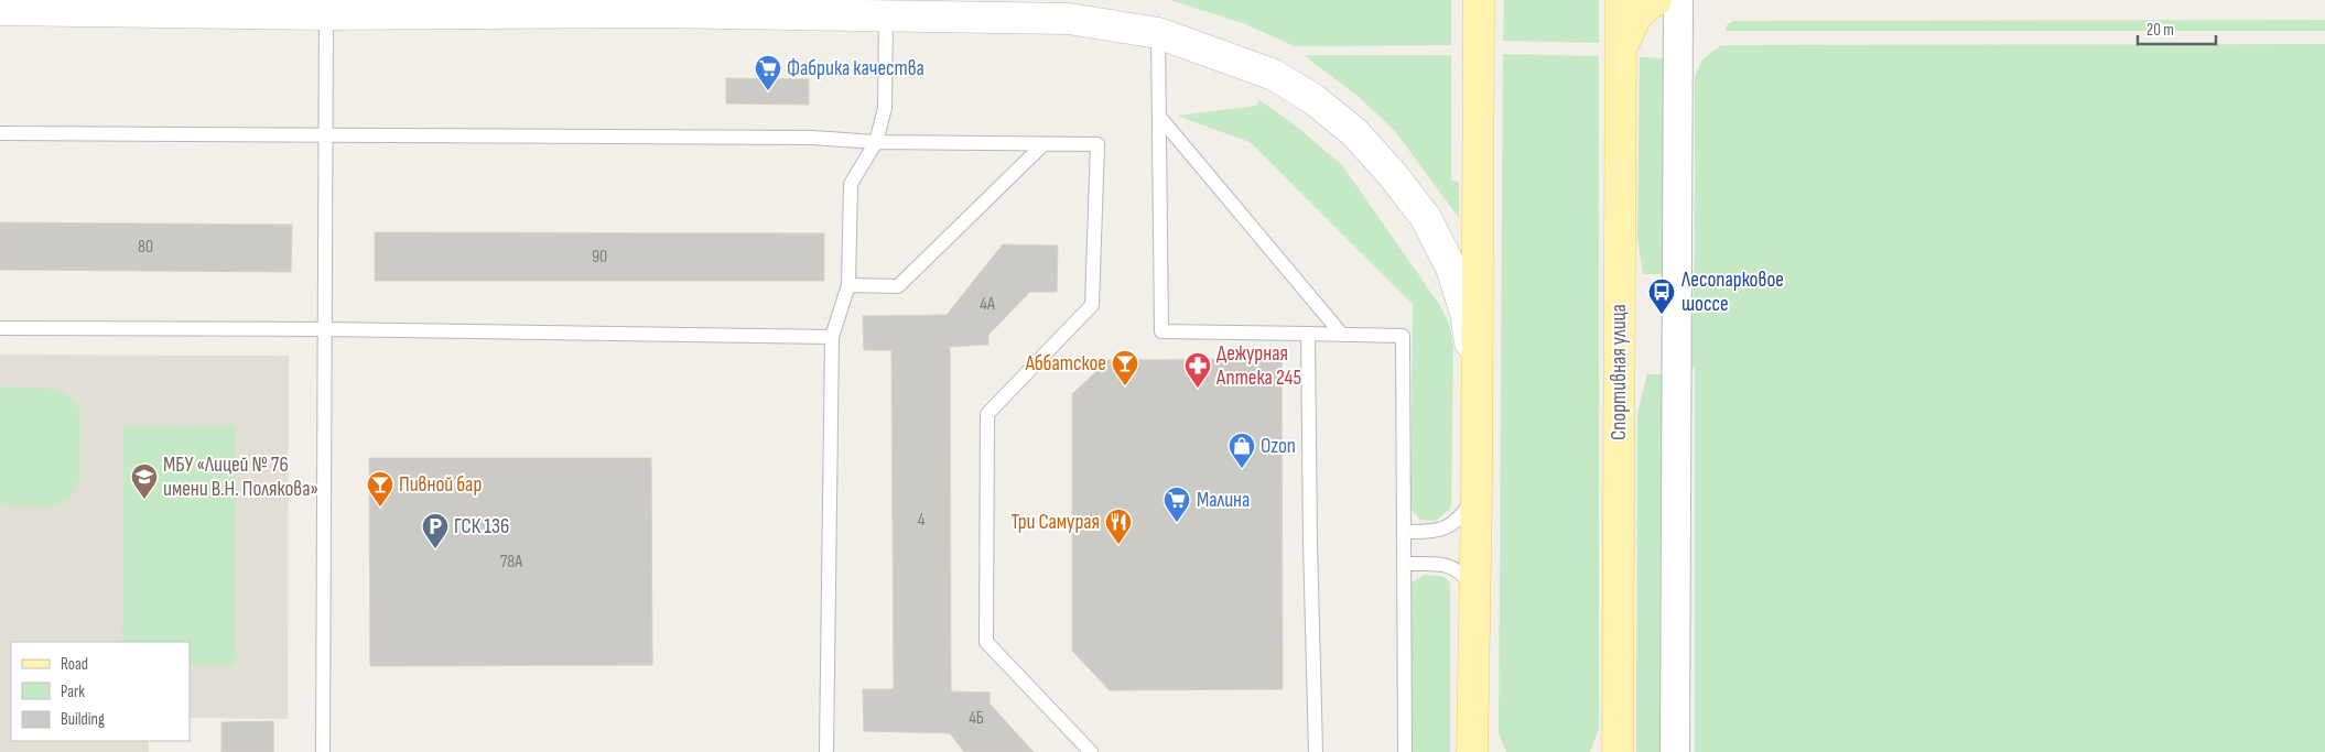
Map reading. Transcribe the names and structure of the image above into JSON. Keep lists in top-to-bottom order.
{
  "streets": {
    "main road": ["Спортивная улица"]
  },
  "places": {
    "supermarket": ["Фабрика качества", "Малина"],
    "bus stop": ["Лесопарковое шоссе"],
    "bar": ["Аббатское", "Пивной бар"],
    "pharmacy": ["Дежурная Аптека 245"],
    "shop": ["Ozon"],
    "school or university": ["МБУ «Лицей № 76 имени В.Н. Полякова»"],
    "restaurant": ["Три Самурая"],
    "parking": ["ГСК 136"]
  },
  "house_numbers": [
    "80",
    "90",
    "4А",
    "4",
    "78А",
    "4Б"
  ],
  "legend": ["Road", "Park", "Building"],
  "scale_bar": "20 m"
}
